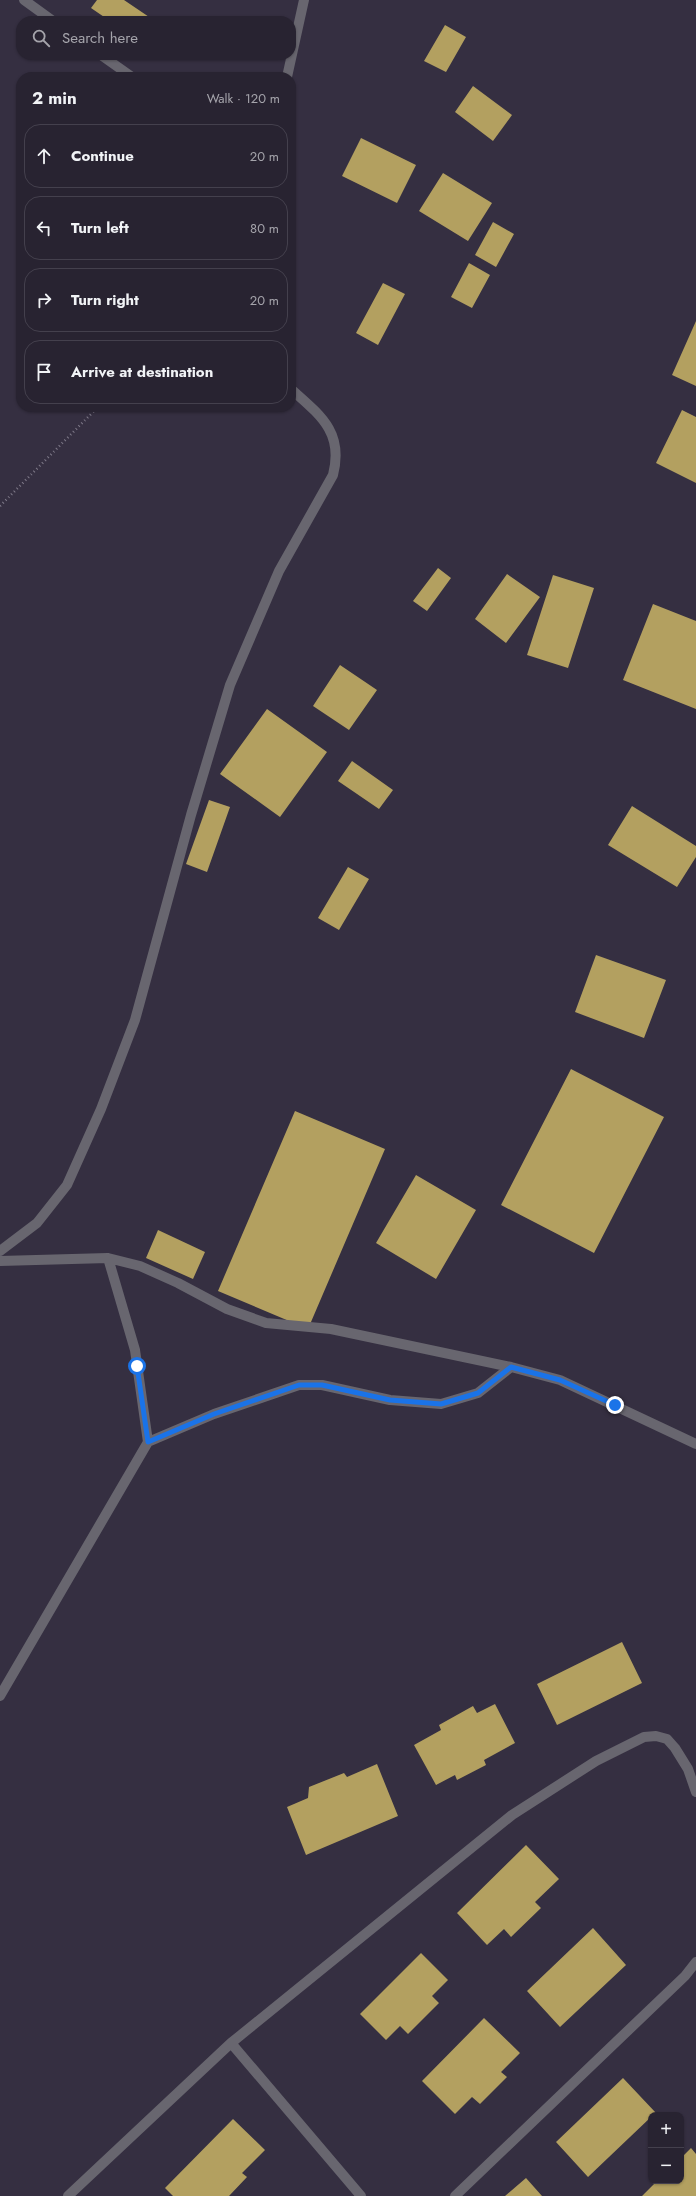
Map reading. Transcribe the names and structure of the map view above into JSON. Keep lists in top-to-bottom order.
{
  "page": {
    "search": "Search here",
    "heading": ["2 min", "Walk · 120 m"],
    "list": [
      ["Continue", "20 m"],
      ["Turn left", "80 m"],
      ["Turn right", "20 m"],
      "Arrive at destination"
    ],
    "map_buttons": ["+", "−"]
  }
}
